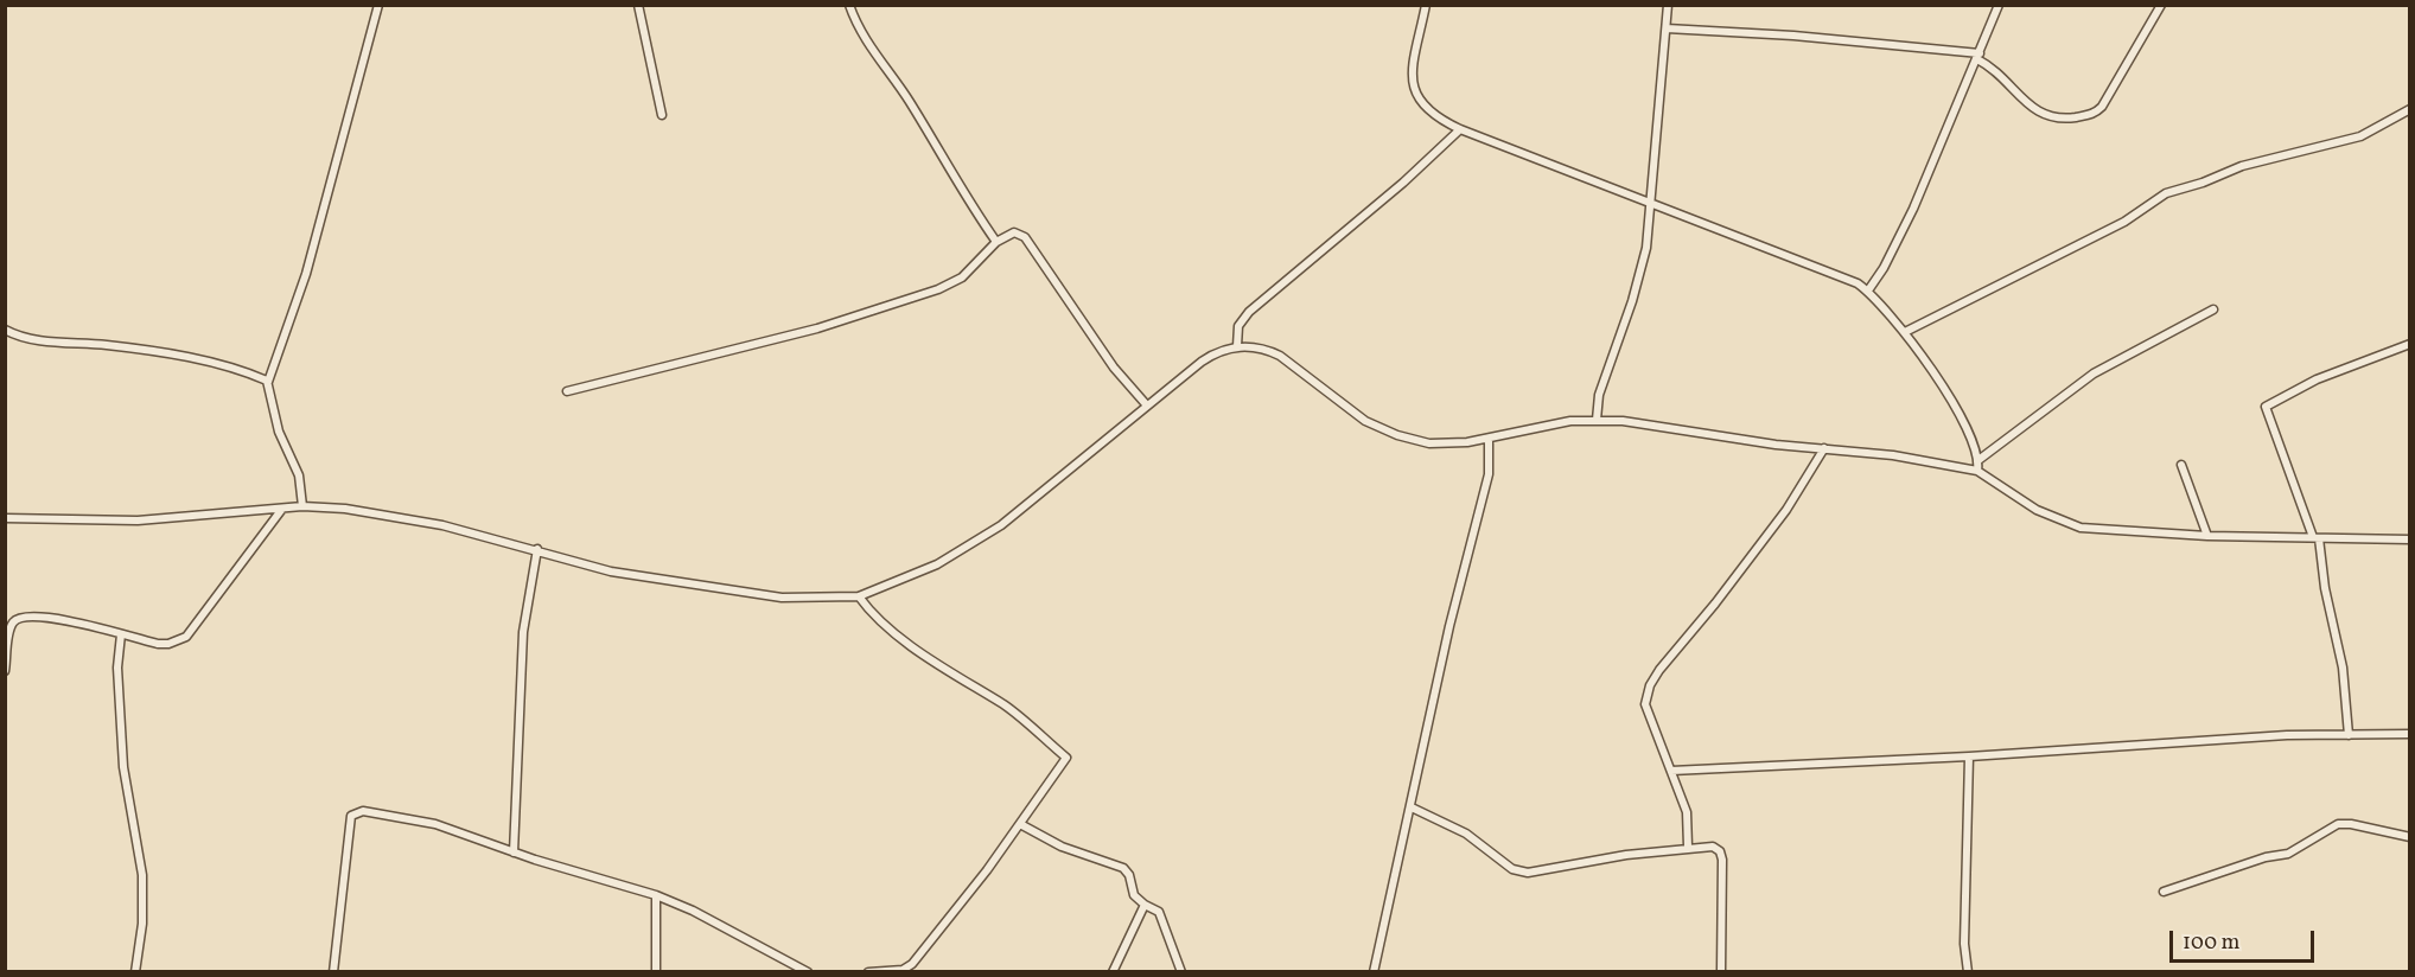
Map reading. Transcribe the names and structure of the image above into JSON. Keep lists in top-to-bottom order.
{
  "scale_bar": "100 m"
}
